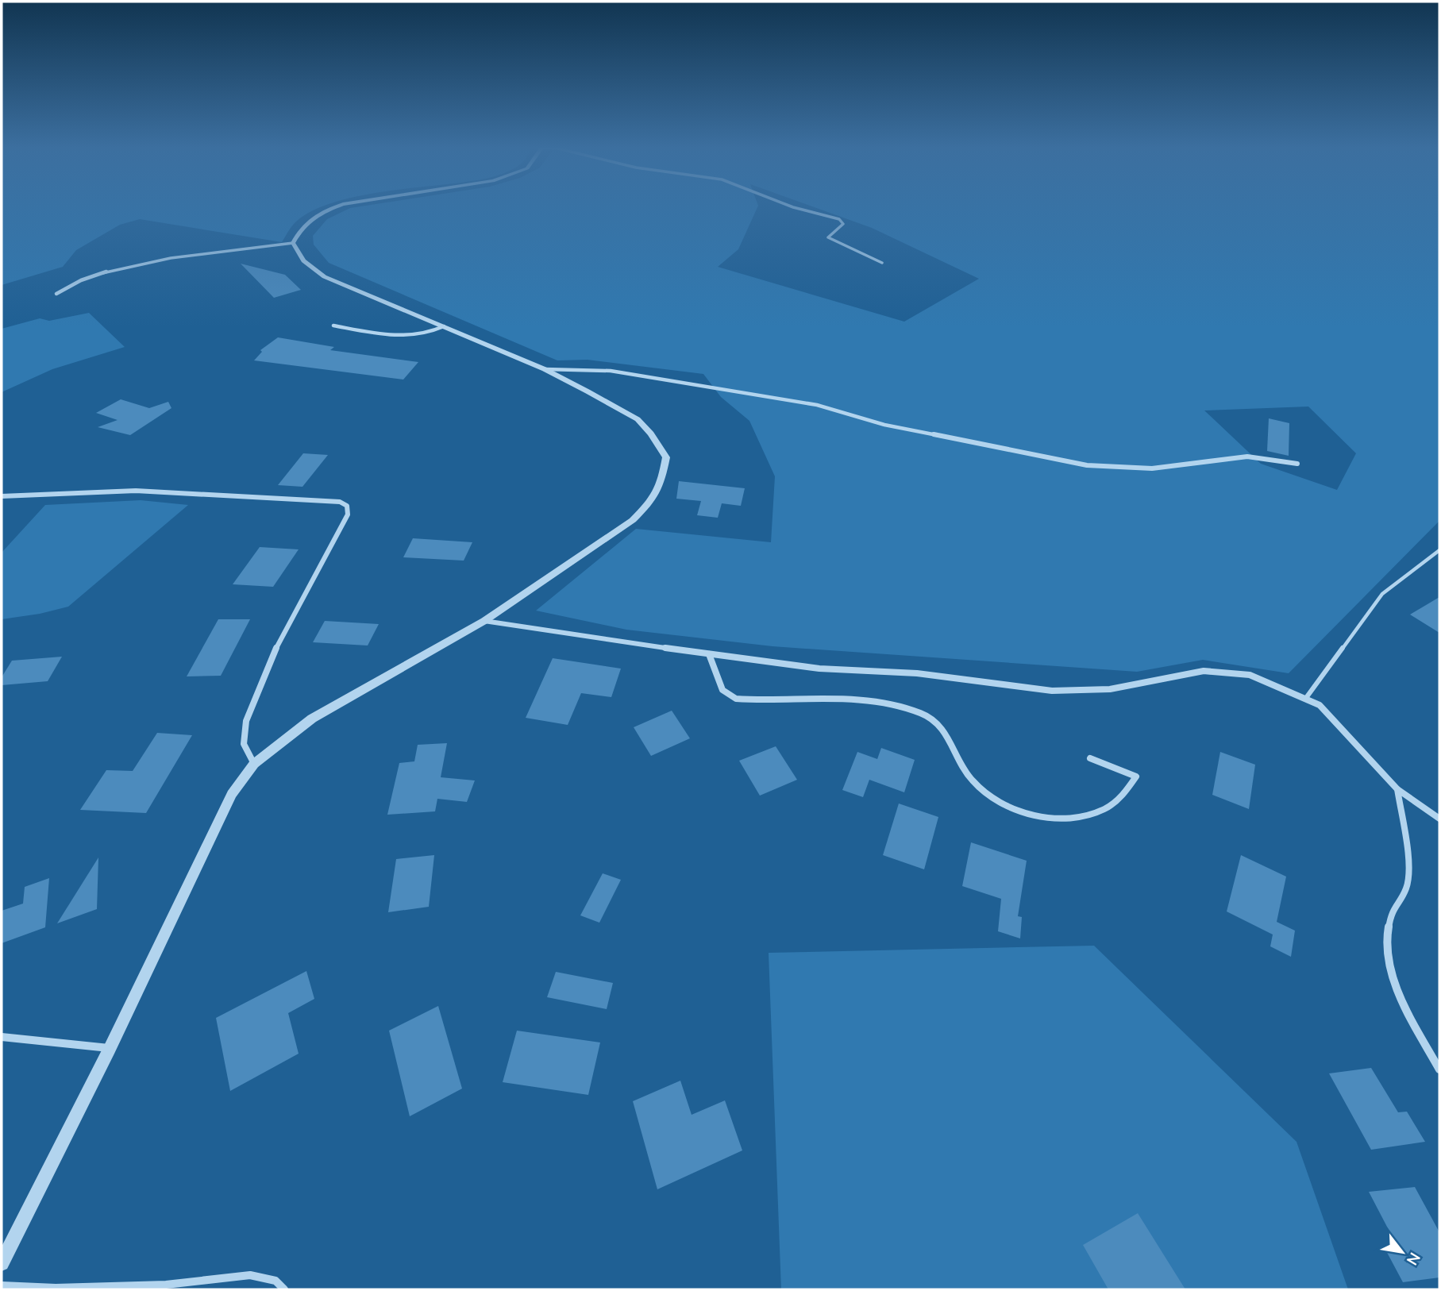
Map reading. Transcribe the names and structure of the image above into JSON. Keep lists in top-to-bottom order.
{
  "north": "bottom right"
}
